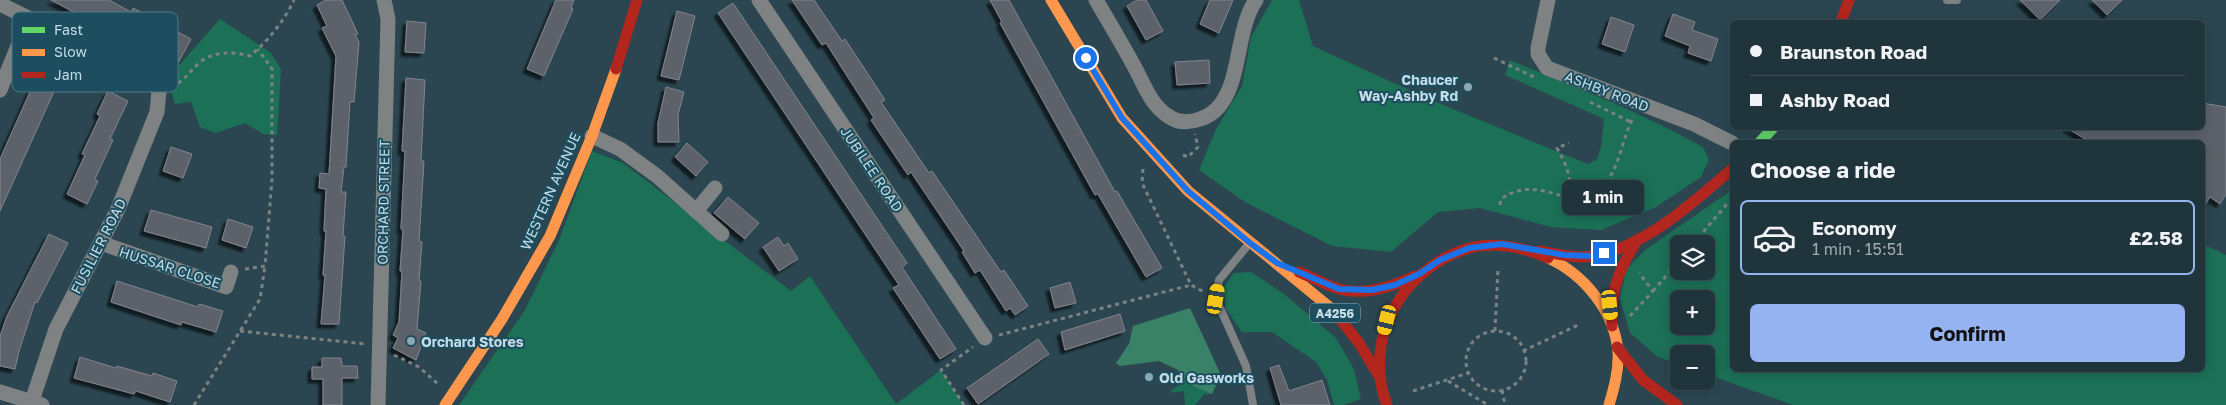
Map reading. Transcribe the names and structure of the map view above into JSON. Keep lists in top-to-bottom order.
{
  "streets": {
    "main road": ["WESTERN AVENUE", "A4256"],
    "street": [
      "ASHBY ROAD",
      "JUBILEE ROAD",
      "ORCHARD STREET",
      "FUSILIER ROAD",
      "HUSSAR CLOSE"
    ]
  },
  "crossings": [
    ["FUSILIER ROAD", "HUSSAR CLOSE"]
  ],
  "places": ["Chaucer Way-Ashby Rd", "Orchard Stores", "Old Gasworks"],
  "legend": ["Fast", "Slow", "Jam"],
  "page": {
    "banner": ["Braunston Road", "Ashby Road"],
    "heading": "Choose a ride",
    "bubble": "1 min",
    "list": [
      {
        "name": "Economy",
        "note": "1 min · 15:51",
        "value": "£2.58"
      }
    ],
    "map_buttons": ["+", "−"],
    "buttons": "Confirm"
  }
}
